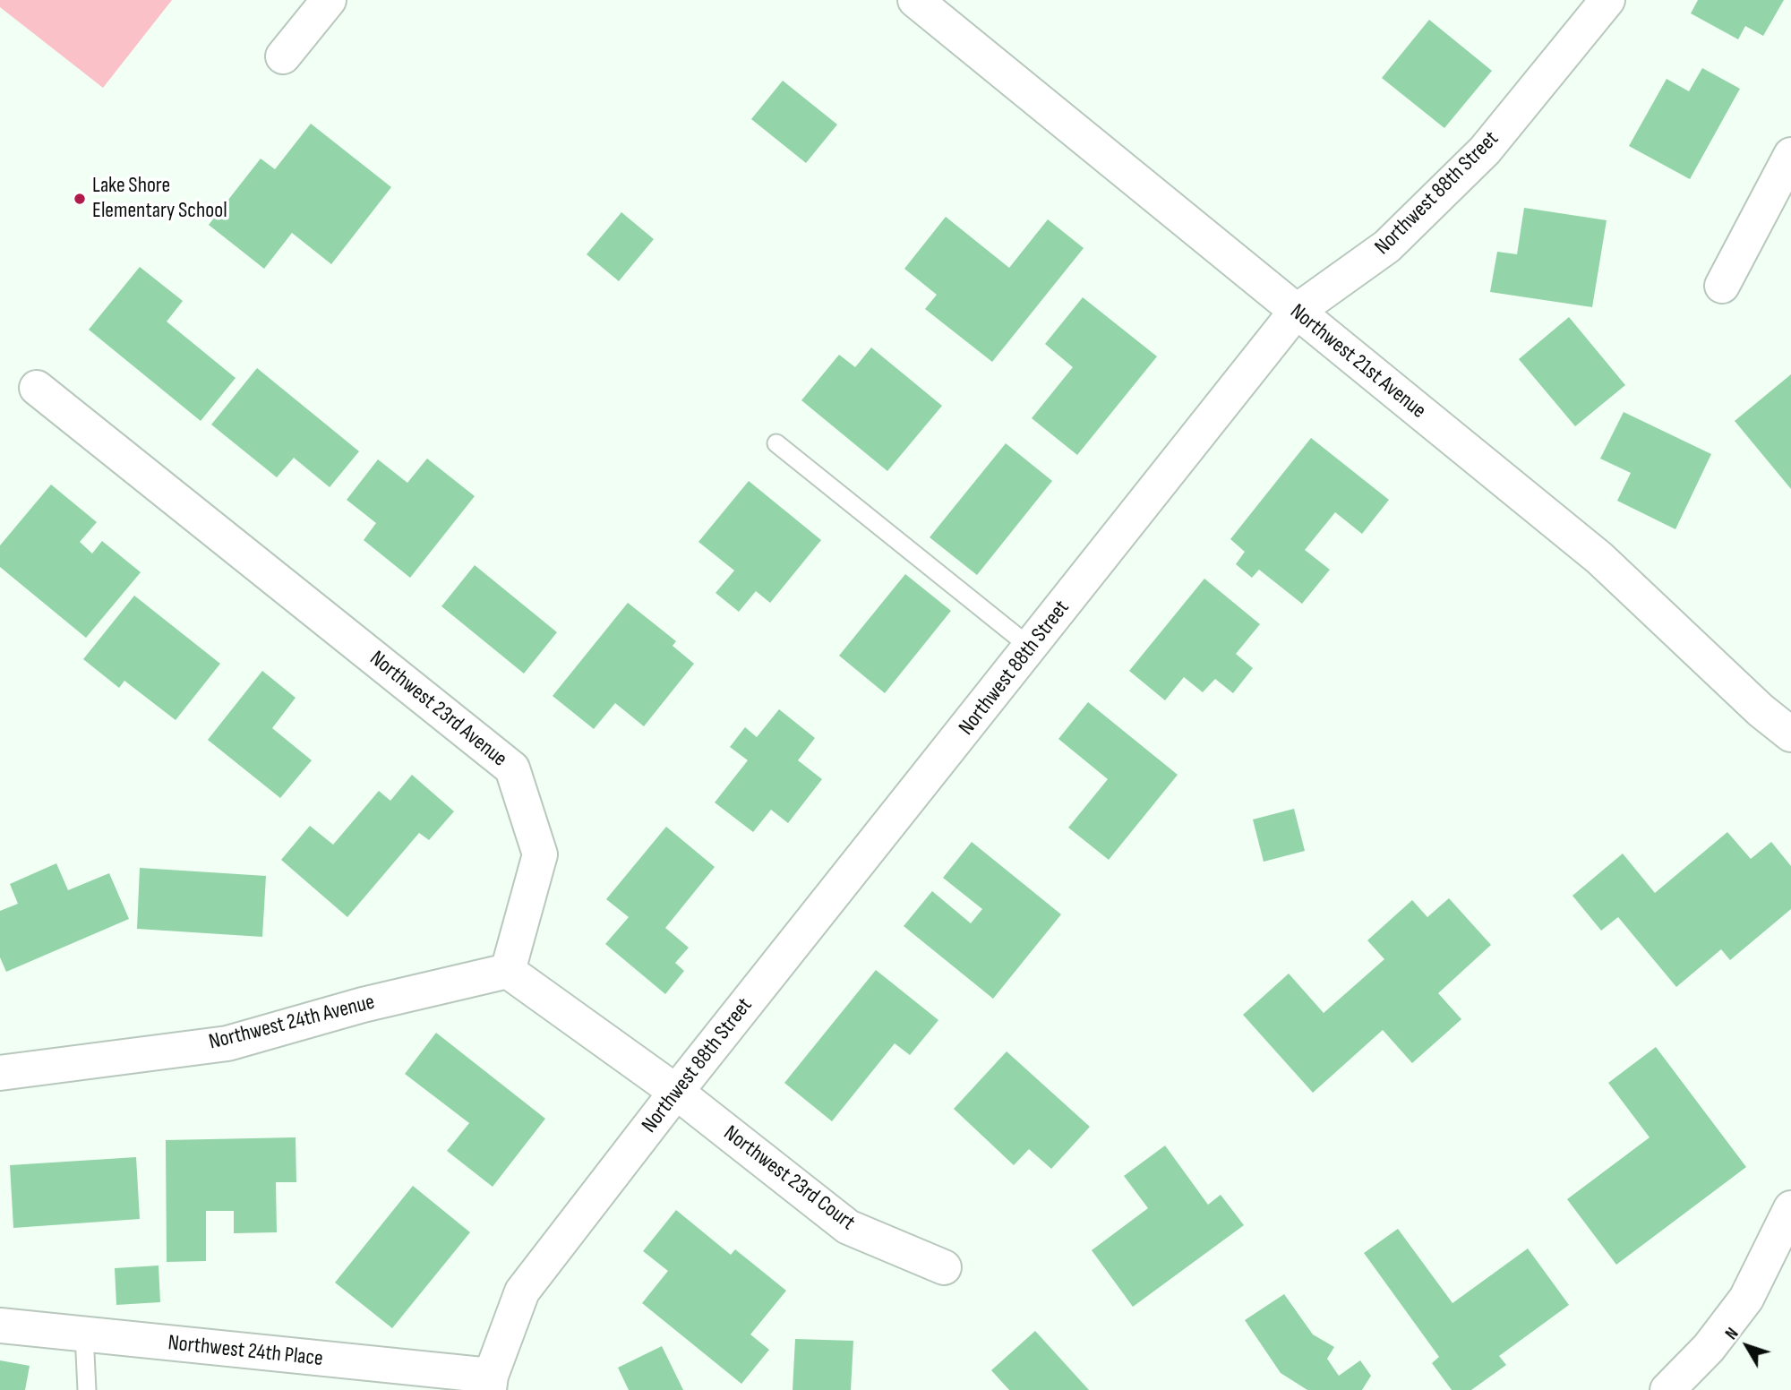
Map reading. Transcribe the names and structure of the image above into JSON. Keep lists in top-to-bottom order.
{
  "streets": {
    "street": [
      "Northwest 88th Street",
      "Northwest 21st Avenue",
      "Northwest 23rd Avenue",
      "Northwest 24th Avenue",
      "Northwest 23rd Court",
      "Northwest 24th Place"
    ]
  },
  "crossings": [
    ["Northwest 88th Street", "Northwest 21st Avenue"],
    ["Northwest 88th Street", "Northwest 23rd Court"],
    ["Northwest 88th Street", "Northwest 24th Place"],
    ["Northwest 23rd Avenue", "Northwest 24th Avenue"]
  ],
  "places": ["Lake Shore Elementary School"],
  "north": "top left"
}
